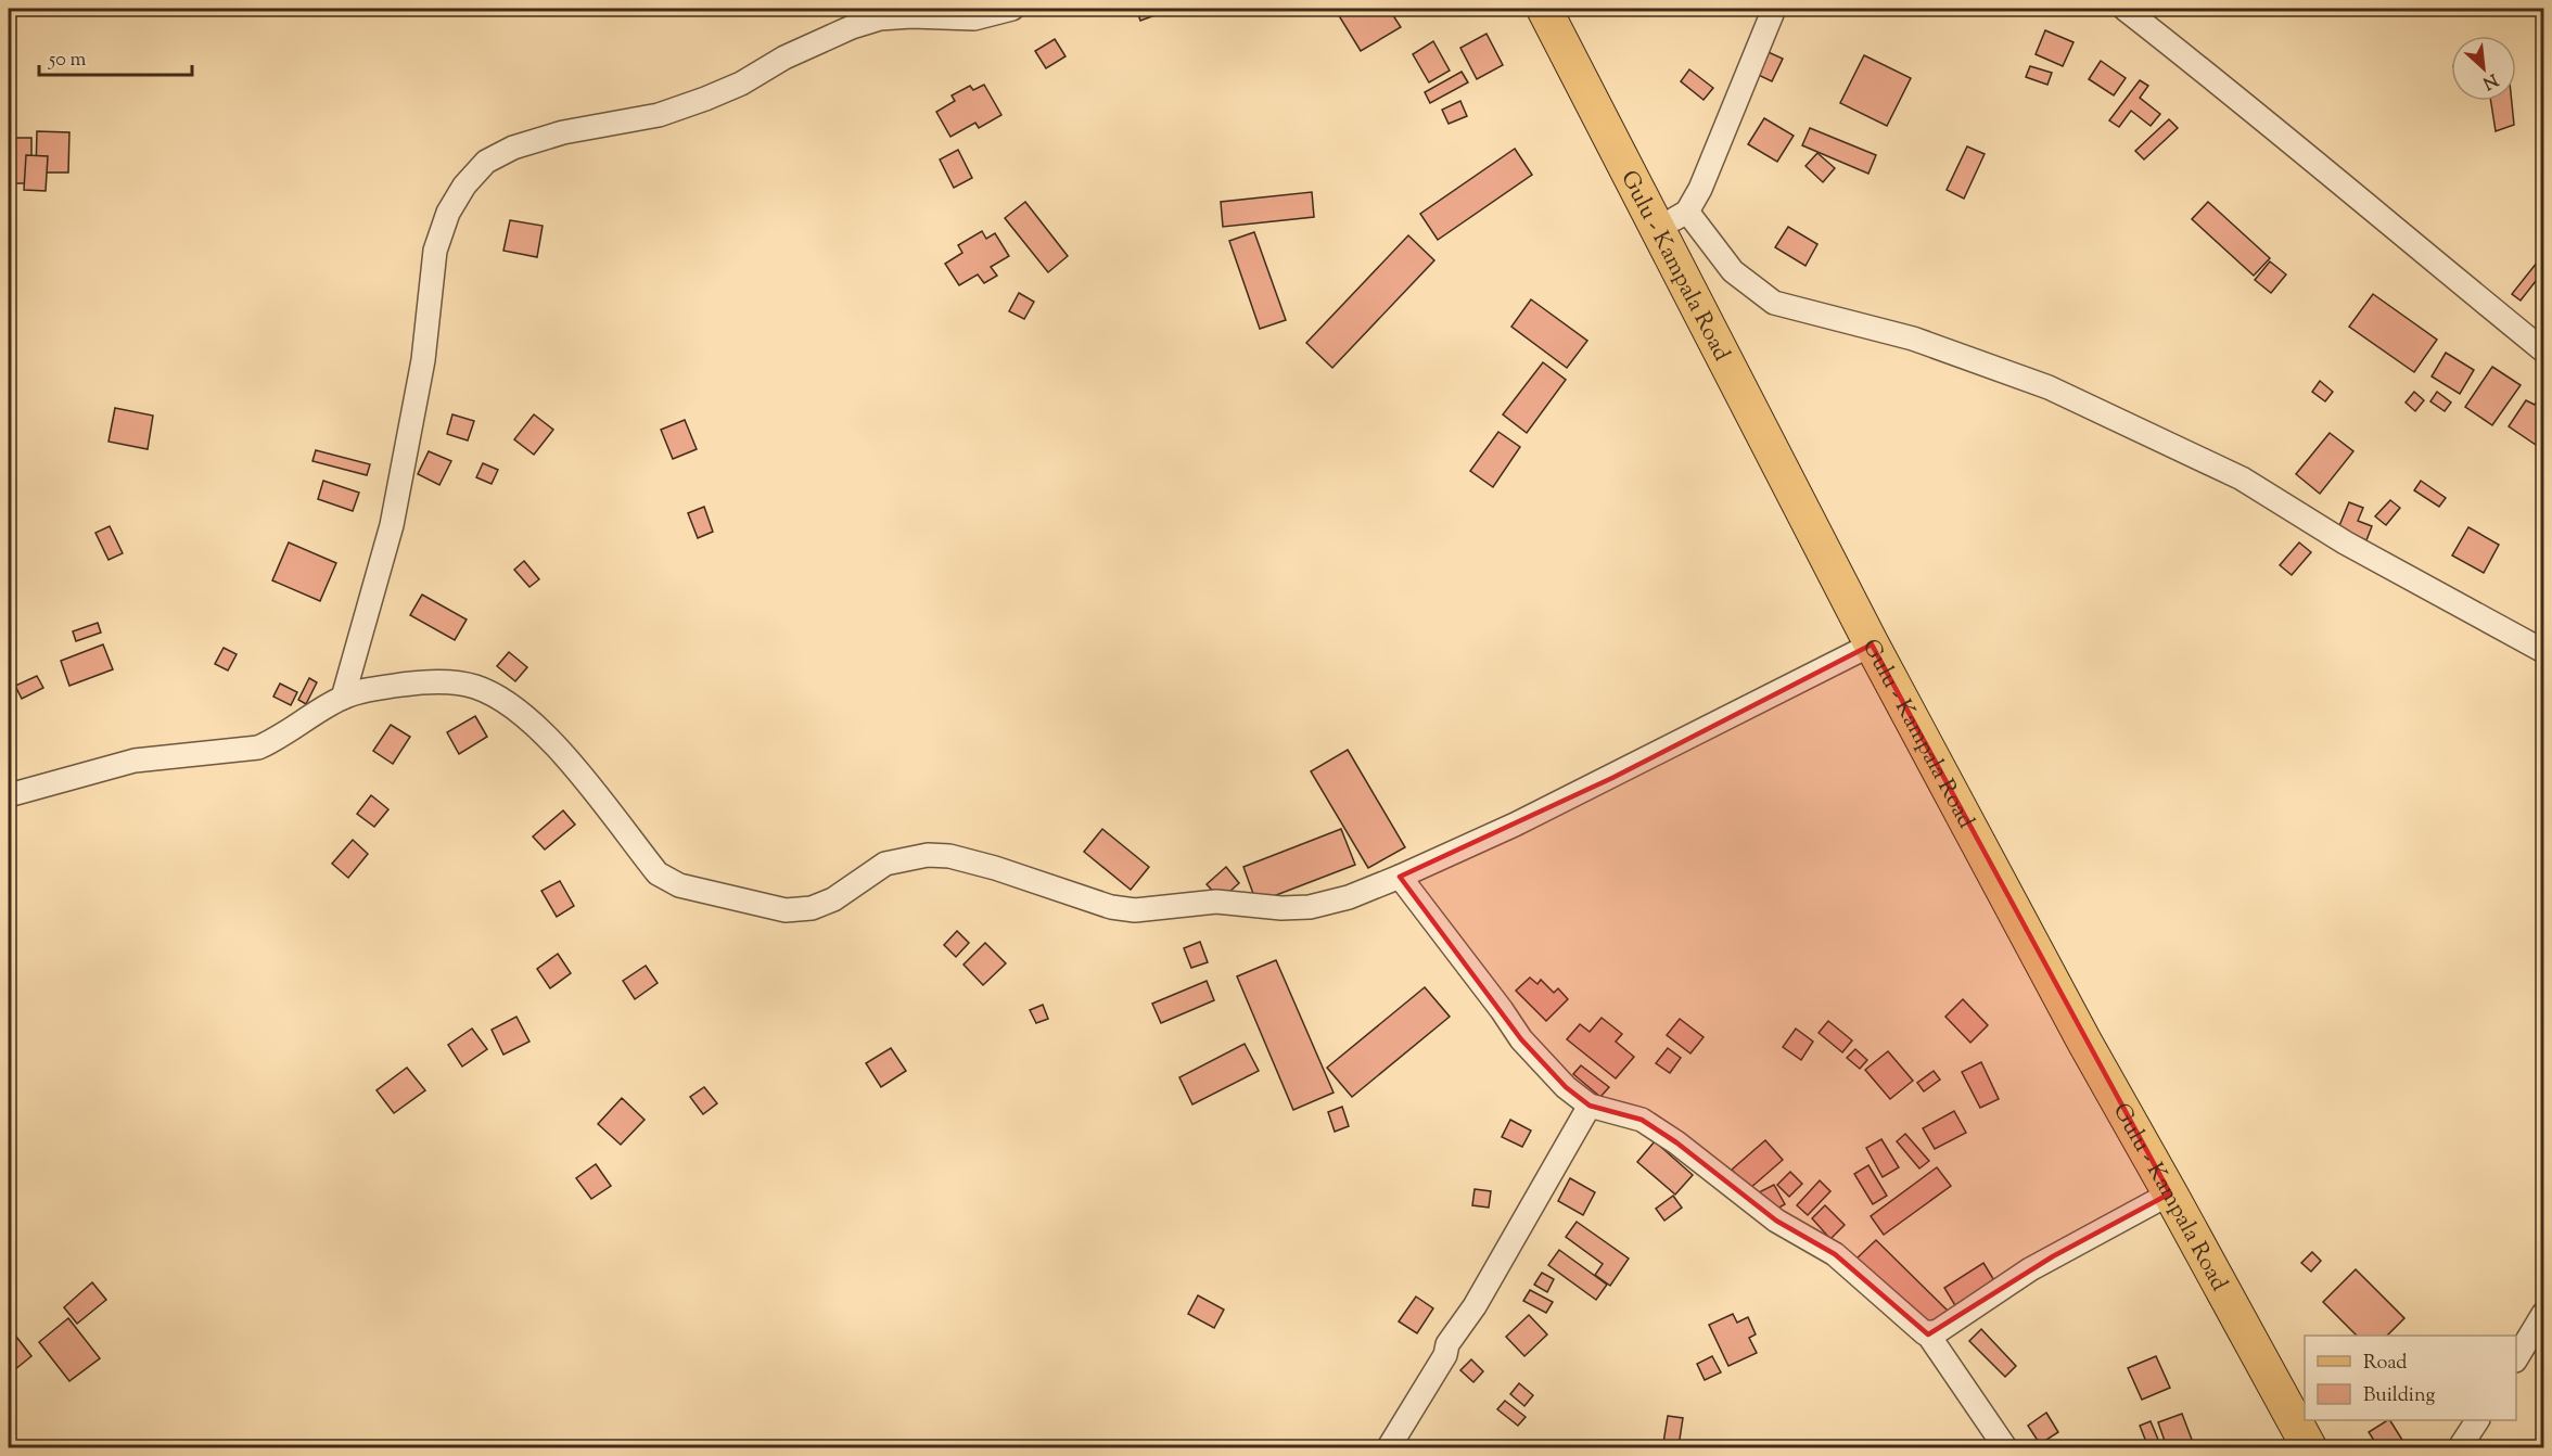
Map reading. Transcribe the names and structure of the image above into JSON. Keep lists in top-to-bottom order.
{
  "streets": {
    "main road": ["Gulu - Kampala Road"]
  },
  "legend": ["Road", "Building"],
  "scale_bar": "50 m",
  "north": "bottom right"
}
